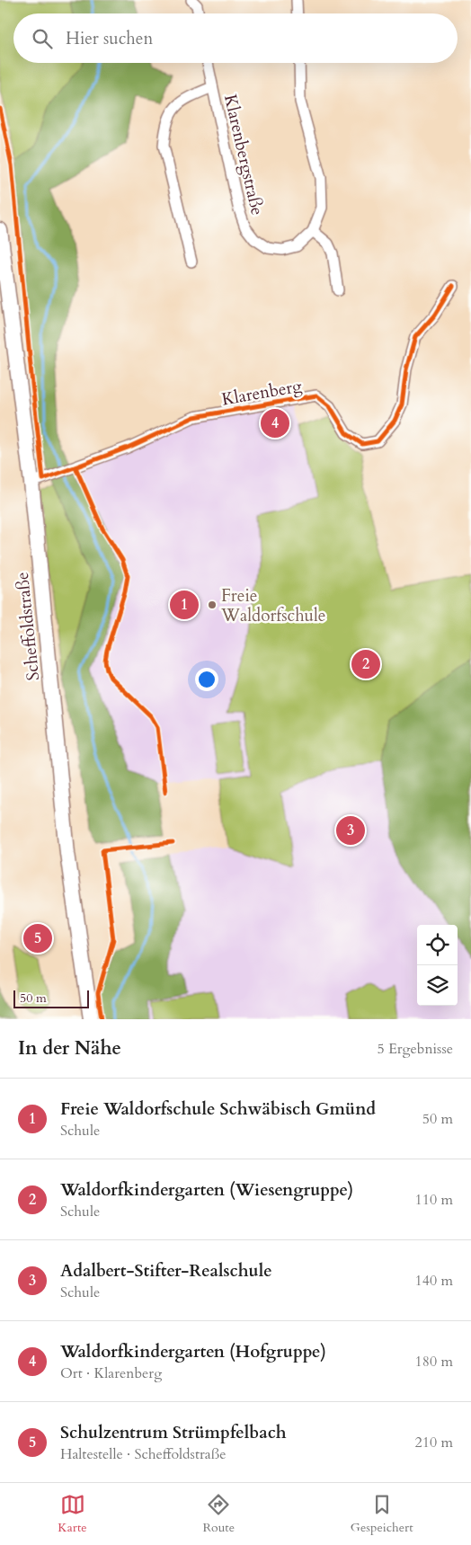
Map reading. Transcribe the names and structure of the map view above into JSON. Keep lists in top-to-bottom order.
{
  "streets": {
    "main road": ["Scheffoldstraße"],
    "street": ["Klarenbergstraße", "Klarenberg"]
  },
  "crossings": [
    ["Klarenberg", "Scheffoldstraße"]
  ],
  "places": ["Freie Waldorfschule"],
  "scale_bar": "50 m",
  "page": {
    "search": "Hier suchen",
    "pins": [
      "4",
      "1",
      "2",
      "3",
      "5"
    ],
    "scale": "50 m",
    "heading": ["In der Nähe", "5 Ergebnisse"],
    "list": [
      {
        "mark": "1",
        "name": "Freie Waldorfschule Schwäbisch Gmünd",
        "note": "Schule",
        "value": "50 m"
      },
      {
        "mark": "2",
        "name": "Waldorfkindergarten (Wiesengruppe)",
        "note": "Schule",
        "value": "110 m"
      },
      {
        "mark": "3",
        "name": "Adalbert-Stifter-Realschule",
        "note": "Schule",
        "value": "140 m"
      },
      {
        "mark": "4",
        "name": "Waldorfkindergarten (Hofgruppe)",
        "note": "Ort · Klarenberg",
        "value": "180 m"
      },
      {
        "mark": "5",
        "name": "Schulzentrum Strümpfelbach",
        "note": "Haltestelle · Scheffoldstraße",
        "value": "210 m"
      }
    ],
    "nav": ["Karte", "Route", "Gespeichert"]
  }
}
